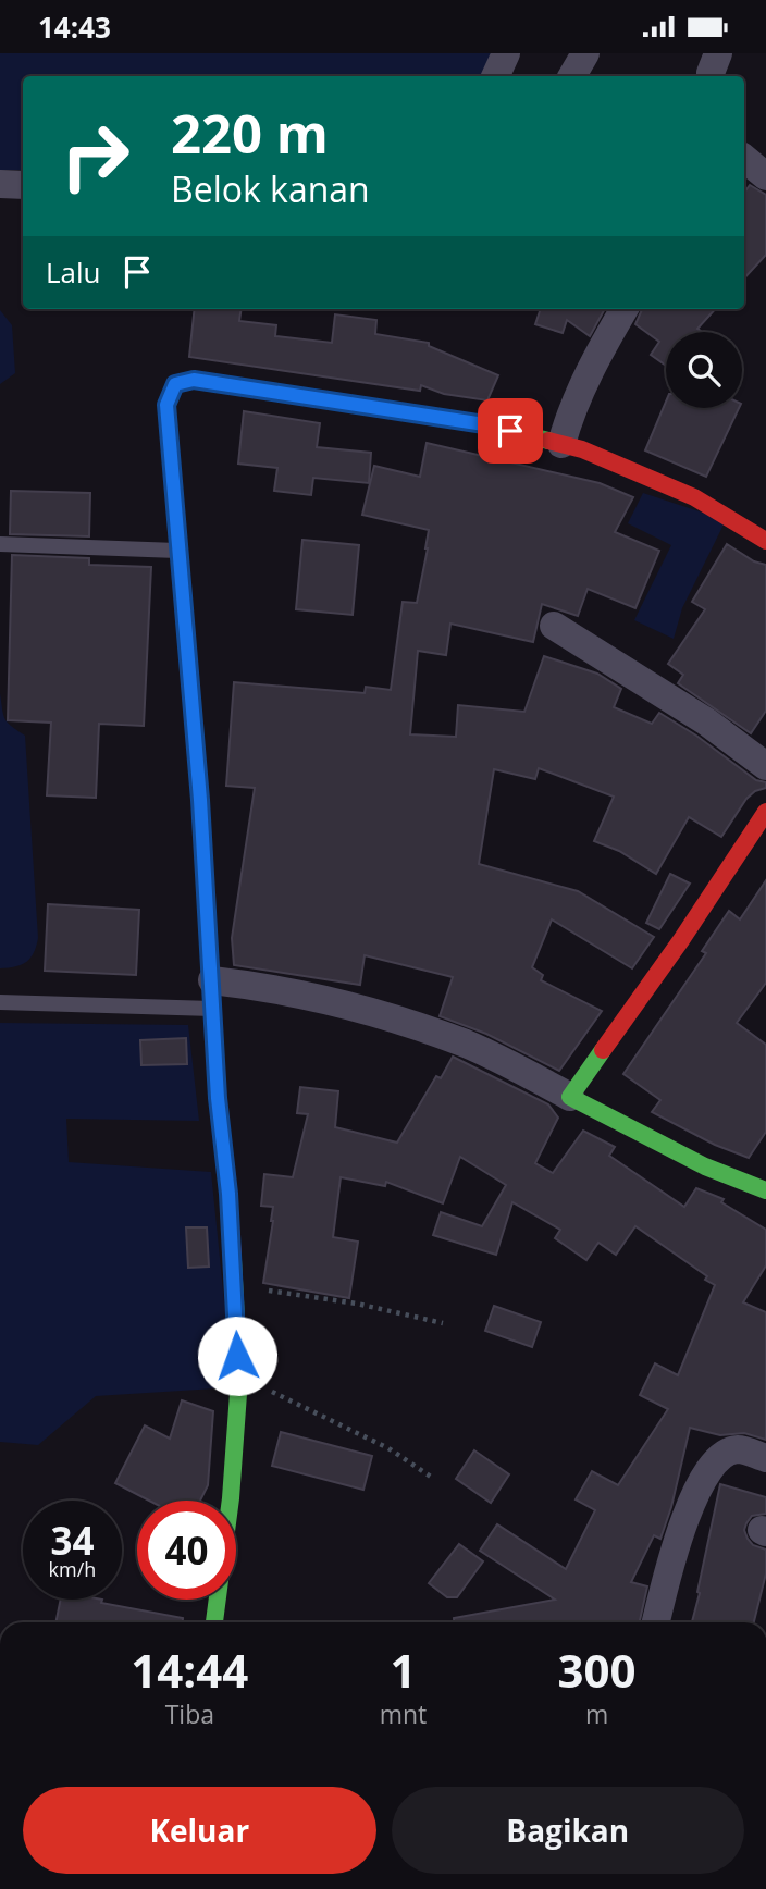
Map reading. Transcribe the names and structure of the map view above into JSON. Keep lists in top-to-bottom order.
{
  "page": {
    "status": "14:43",
    "turn": ["220 m", "Belok kanan"],
    "then": "Lalu",
    "speed": "34 km/h",
    "limit": "40",
    "eta": [
      "14:44",
      "Tiba",
      "1",
      "mnt",
      "300",
      "m"
    ],
    "buttons": ["Keluar", "Bagikan"]
  }
}
